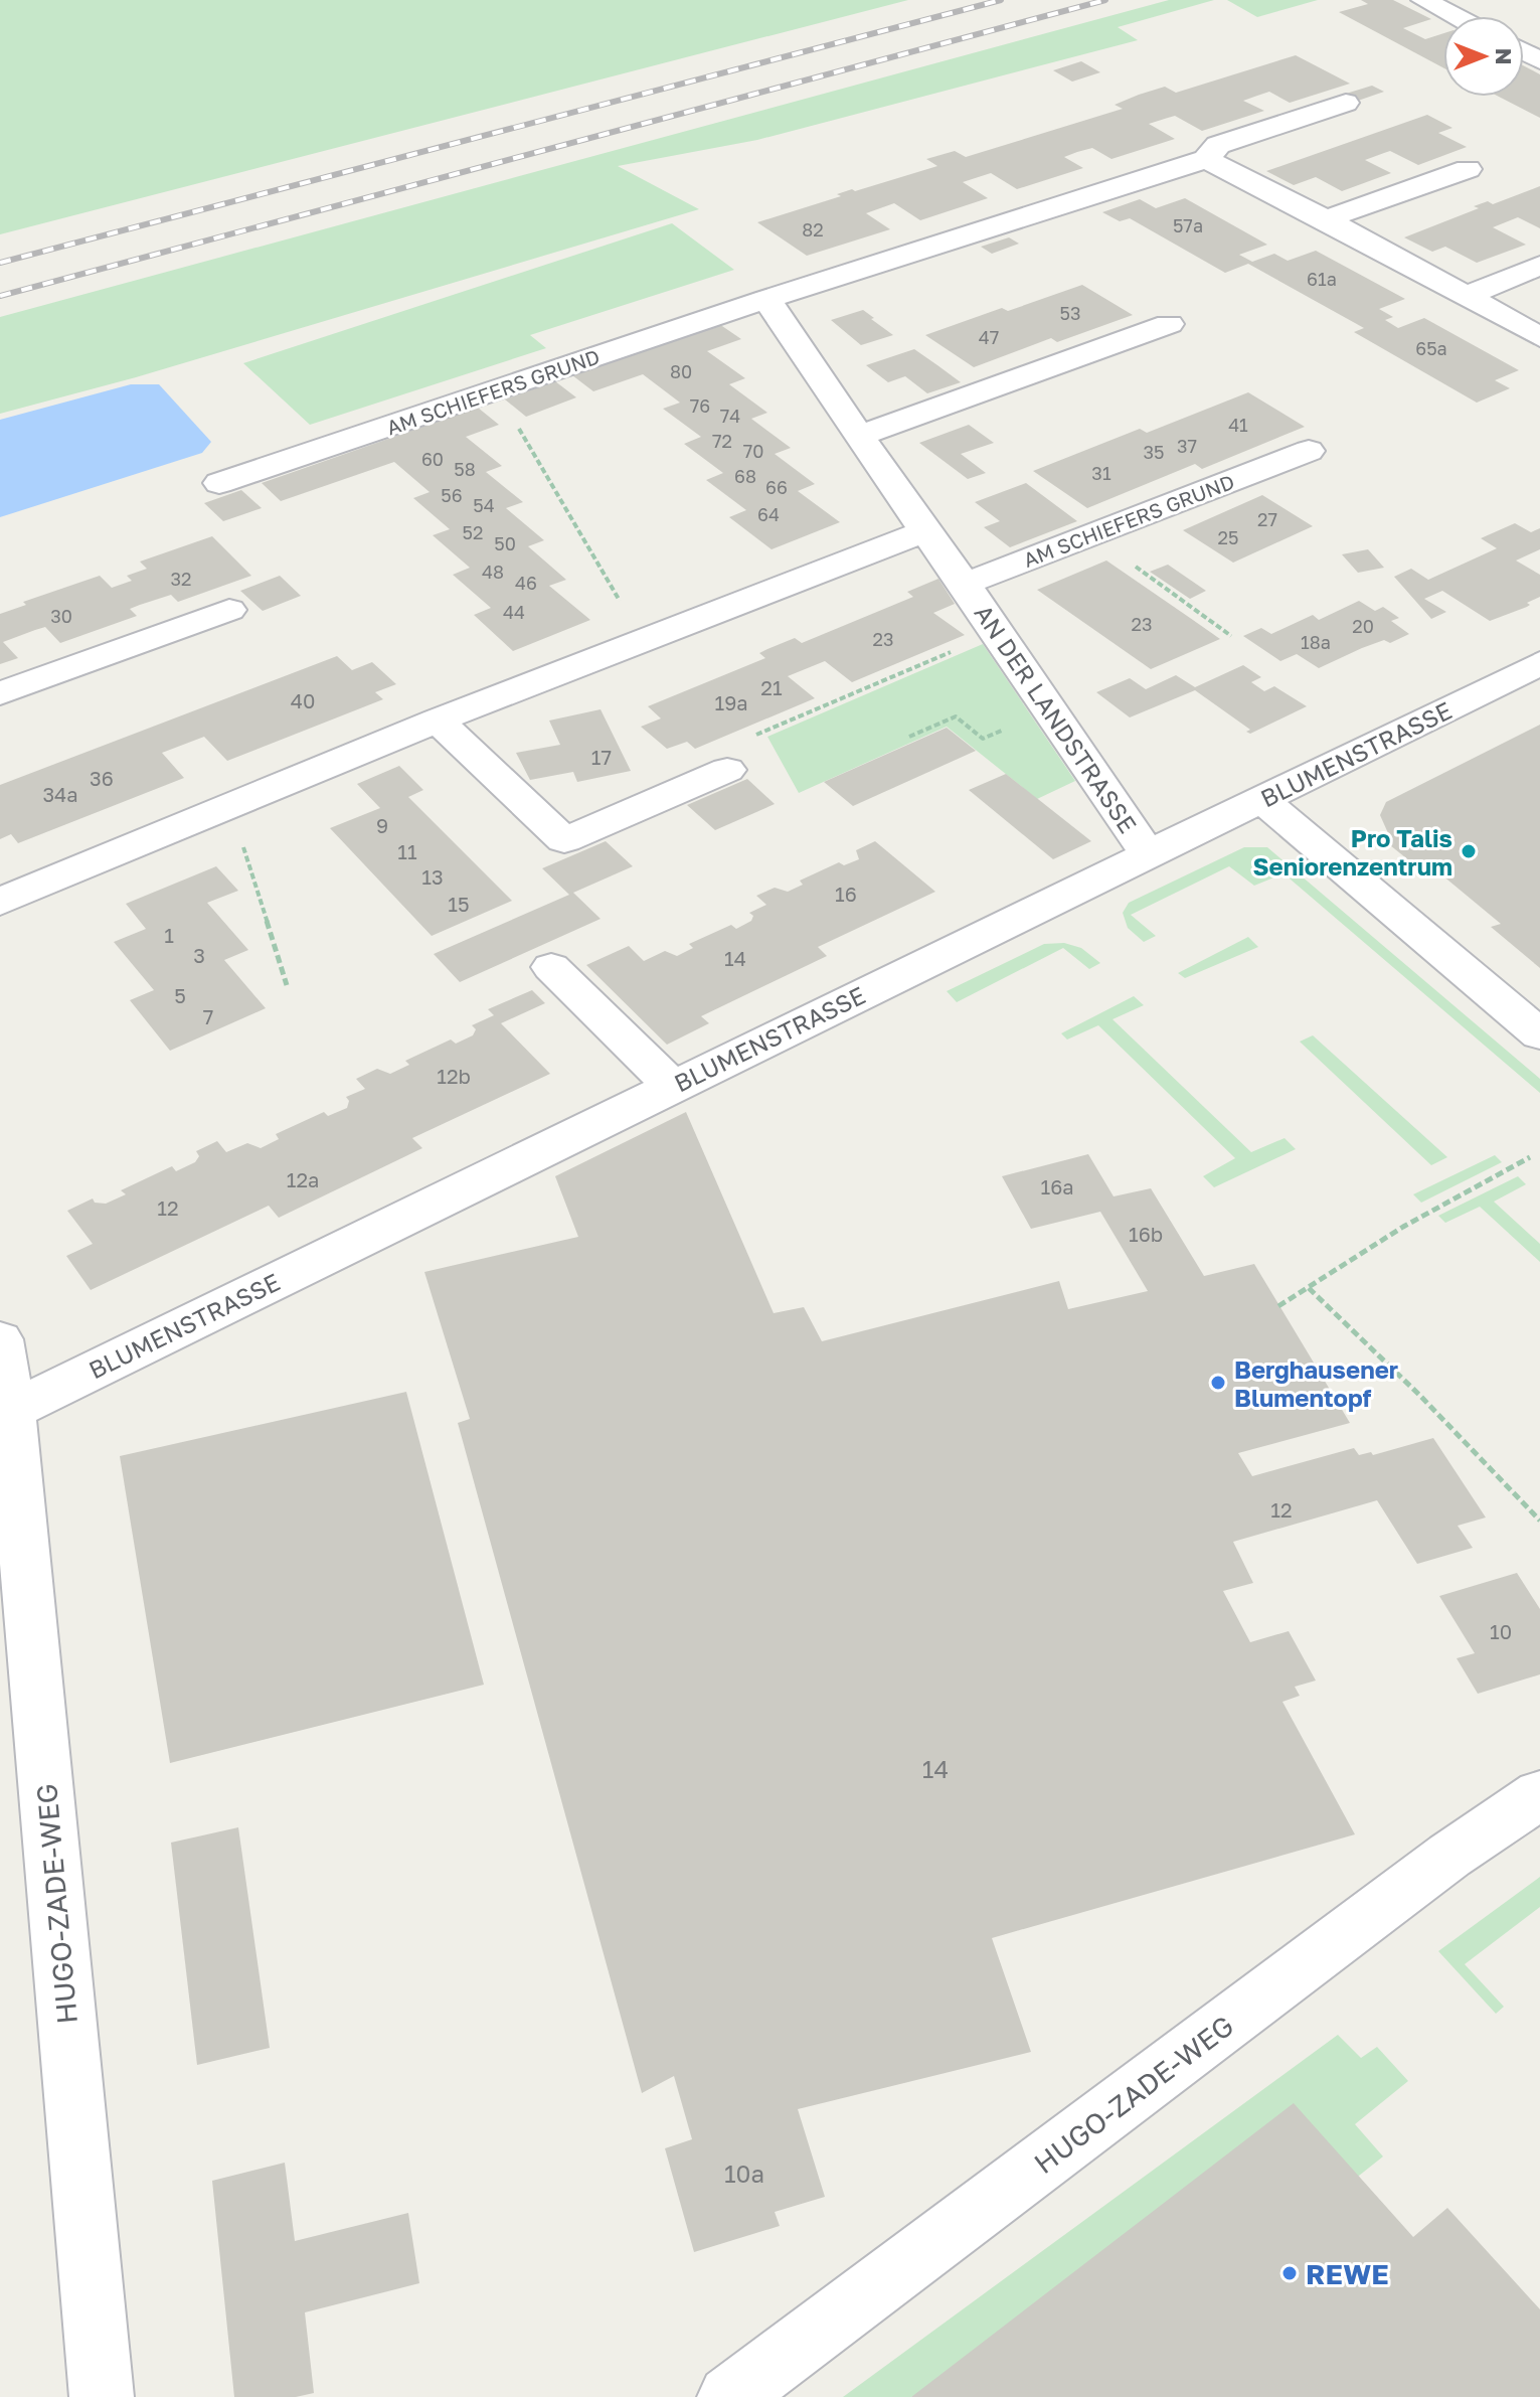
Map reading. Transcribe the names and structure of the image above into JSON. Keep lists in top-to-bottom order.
{
  "streets": {
    "street": [
      "AM SCHIEFERS GRUND",
      "AN DER LANDSTRASSE",
      "BLUMENSTRASSE",
      "HUGO-ZADE-WEG"
    ]
  },
  "crossings": [
    ["AM SCHIEFERS GRUND", "AN DER LANDSTRASSE"],
    ["AN DER LANDSTRASSE", "BLUMENSTRASSE"],
    ["BLUMENSTRASSE", "HUGO-ZADE-WEG"]
  ],
  "places": ["Pro Talis Seniorenzentrum", "Berghausener Blumentopf", "REWE"],
  "house_numbers": [
    "57a",
    "82",
    "61a",
    "53",
    "47",
    "65a",
    "80",
    "76",
    "74",
    "41",
    "72",
    "37",
    "70",
    "35",
    "60",
    "58",
    "31",
    "68",
    "66",
    "56",
    "54",
    "64",
    "27",
    "52",
    "25",
    "50",
    "48",
    "32",
    "46",
    "44",
    "30",
    "23",
    "20",
    "23",
    "18a",
    "21",
    "40",
    "19a",
    "17",
    "36",
    "34a",
    "9",
    "11",
    "13",
    "16",
    "15",
    "1",
    "3",
    "14",
    "5",
    "7",
    "12b",
    "12a",
    "16a",
    "12",
    "16b",
    "12",
    "10",
    "14",
    "10a"
  ],
  "north": "right"
}
